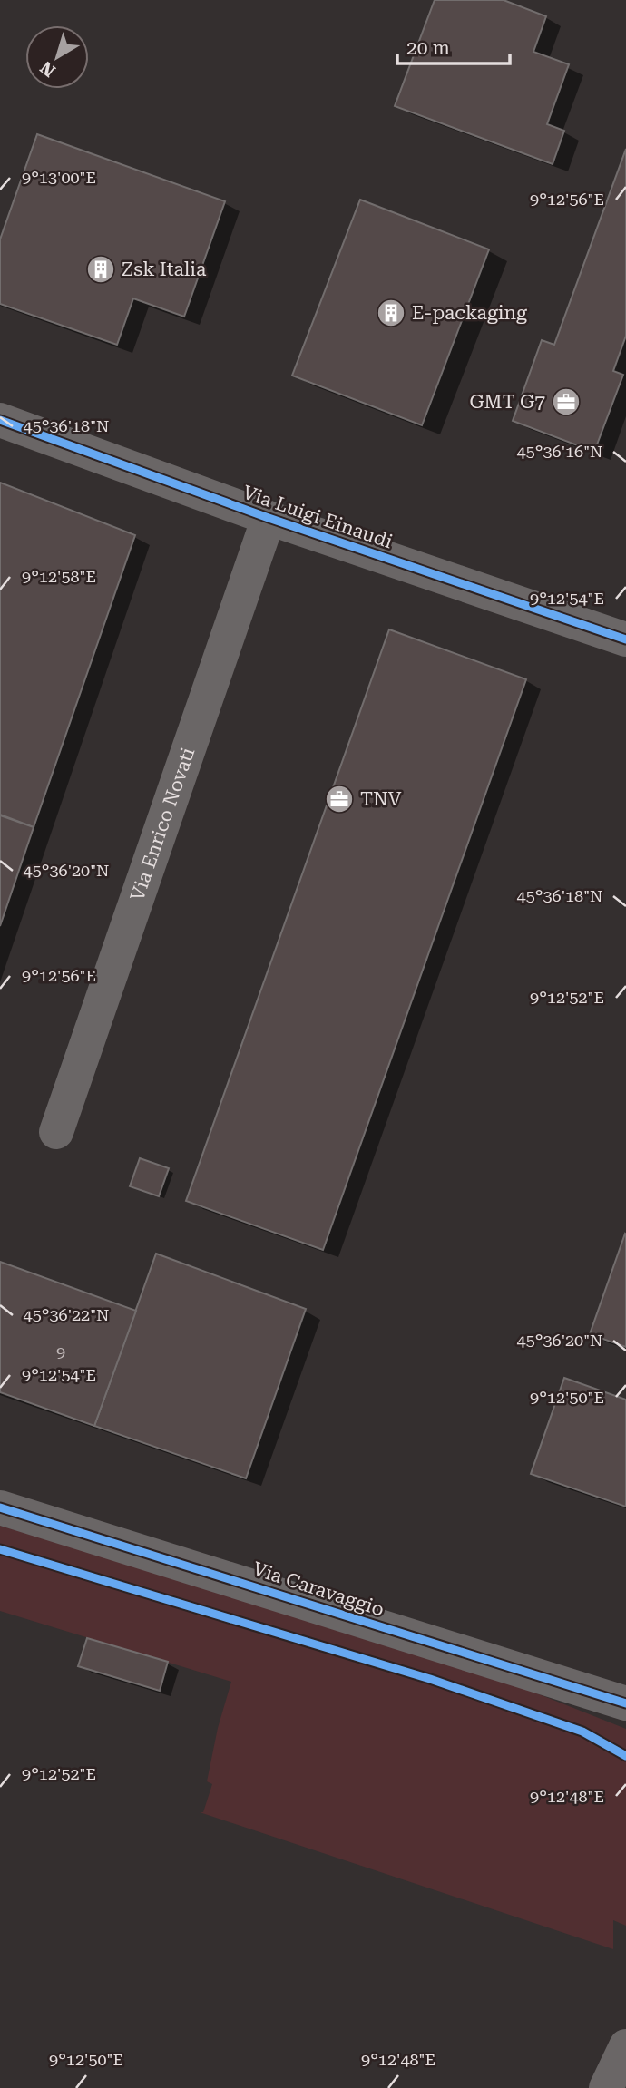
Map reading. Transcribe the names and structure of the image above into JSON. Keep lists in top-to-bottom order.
{
  "streets": {
    "street": ["Via Luigi Einaudi", "Via Enrico Novati", "Via Caravaggio"]
  },
  "crossings": [
    ["Via Luigi Einaudi", "Via Enrico Novati"]
  ],
  "places": {
    "building": ["Zsk Italia", "E-packaging"],
    "office": ["GMT G7", "TNV"]
  },
  "house_numbers": ["9"],
  "scale_bar": "20 m",
  "north": "bottom left",
  "coordinates": [
    "9°13'00\"E",
    "9°12'56\"E",
    "45°36'18\"N",
    "45°36'16\"N",
    "9°12'58\"E",
    "9°12'54\"E",
    "45°36'20\"N",
    "9°12'52\"E",
    "45°36'22\"N",
    "9°12'50\"E",
    "9°12'48\"E"
  ]
}
